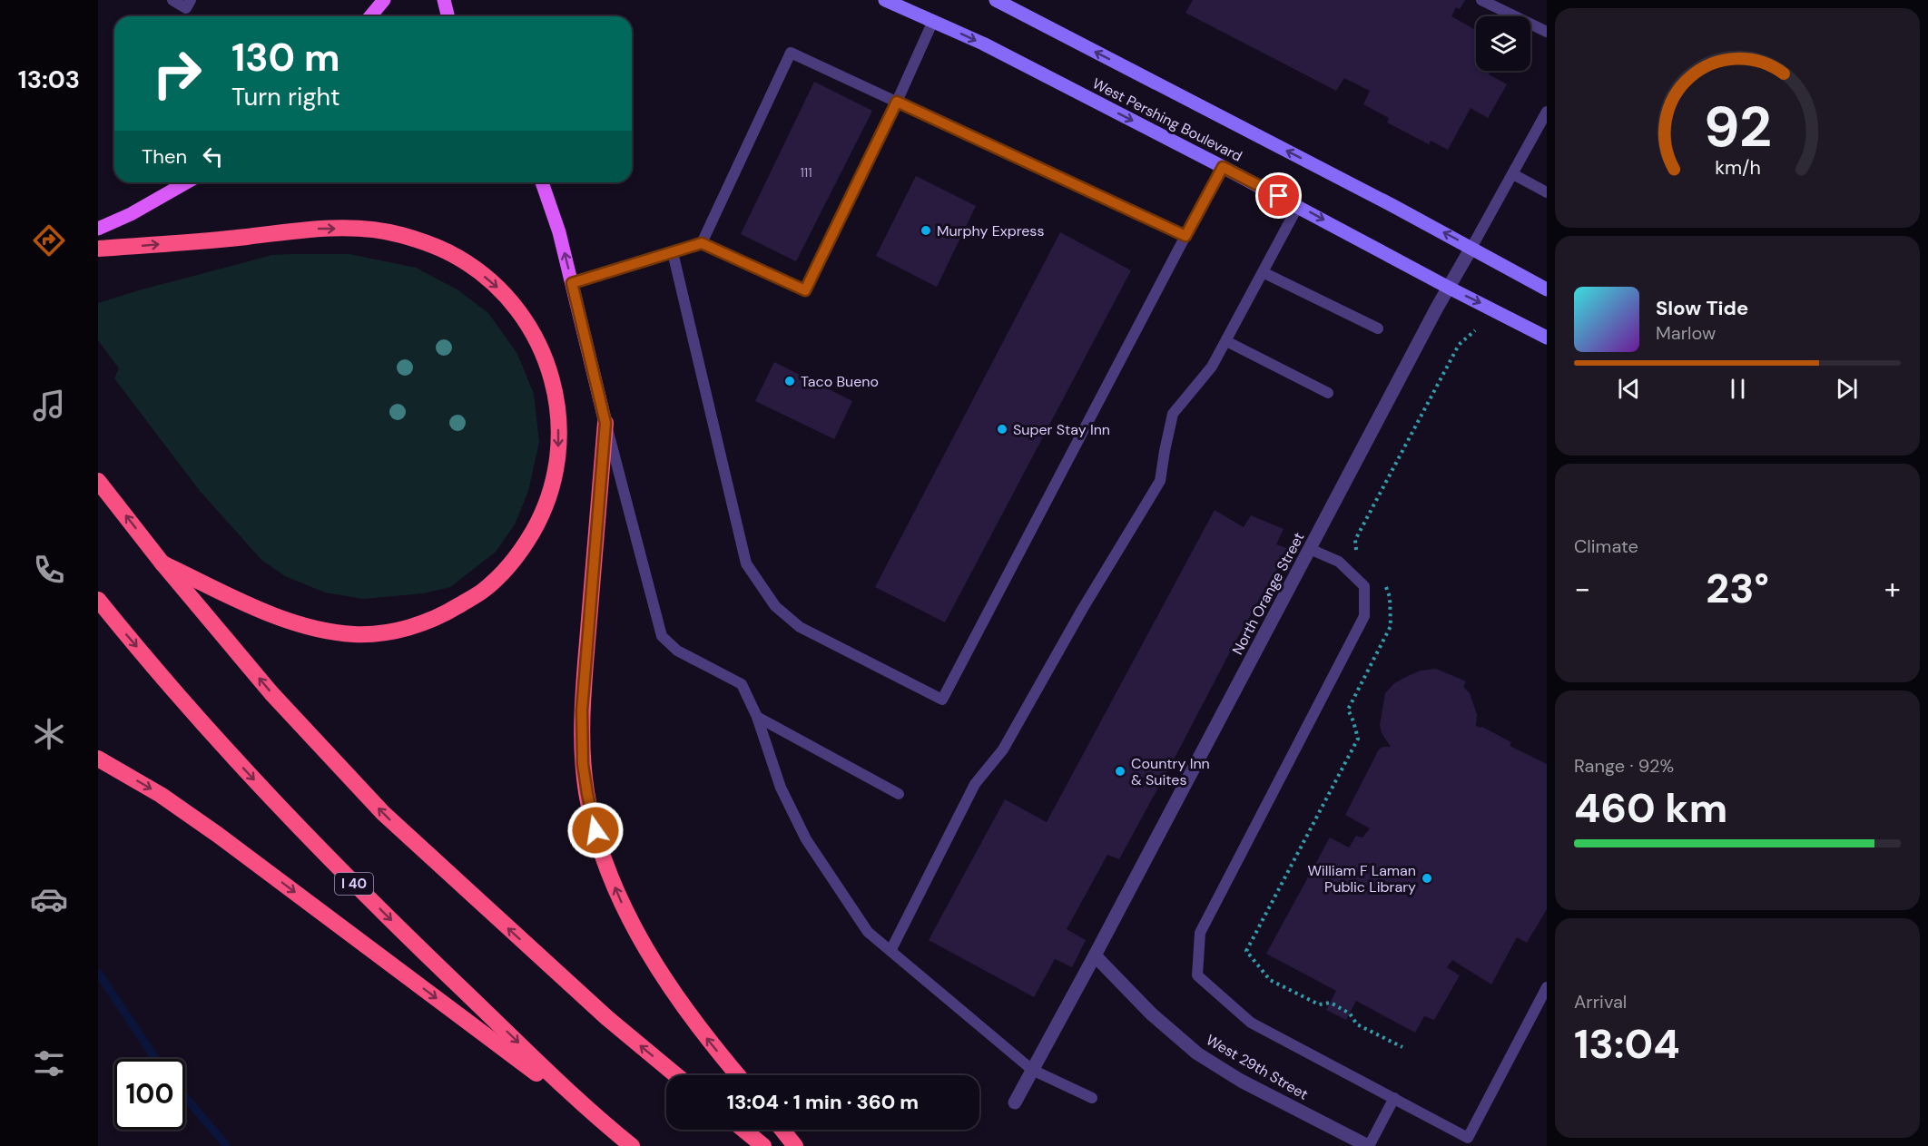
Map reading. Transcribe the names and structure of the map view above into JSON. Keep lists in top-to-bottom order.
{
  "streets": {
    "highway": ["I 40"],
    "main road": ["West Pershing Boulevard"],
    "street": ["North Orange Street", "West 29th Street"]
  },
  "crossings": [
    ["West Pershing Boulevard", "North Orange Street"],
    ["North Orange Street", "West 29th Street"]
  ],
  "places": [
    "Murphy Express",
    "Taco Bueno",
    "Super Stay Inn",
    "Country Inn & Suites",
    "William F Laman Public Library"
  ],
  "house_numbers": ["111"],
  "page": {
    "tabs": "13:03",
    "turn": ["130 m", "Turn right"],
    "then": "Then",
    "song": ["Slow Tide", "Marlow"],
    "tile": [
      "Climate",
      ["Range · 92%", "460 km"],
      ["Arrival", "13:04"]
    ],
    "heat": ["−", "23°", "+"],
    "limit": "100",
    "trip": "13:04 · 1 min · 360 m",
    "gauge": ["92", "km/h"]
  }
}
